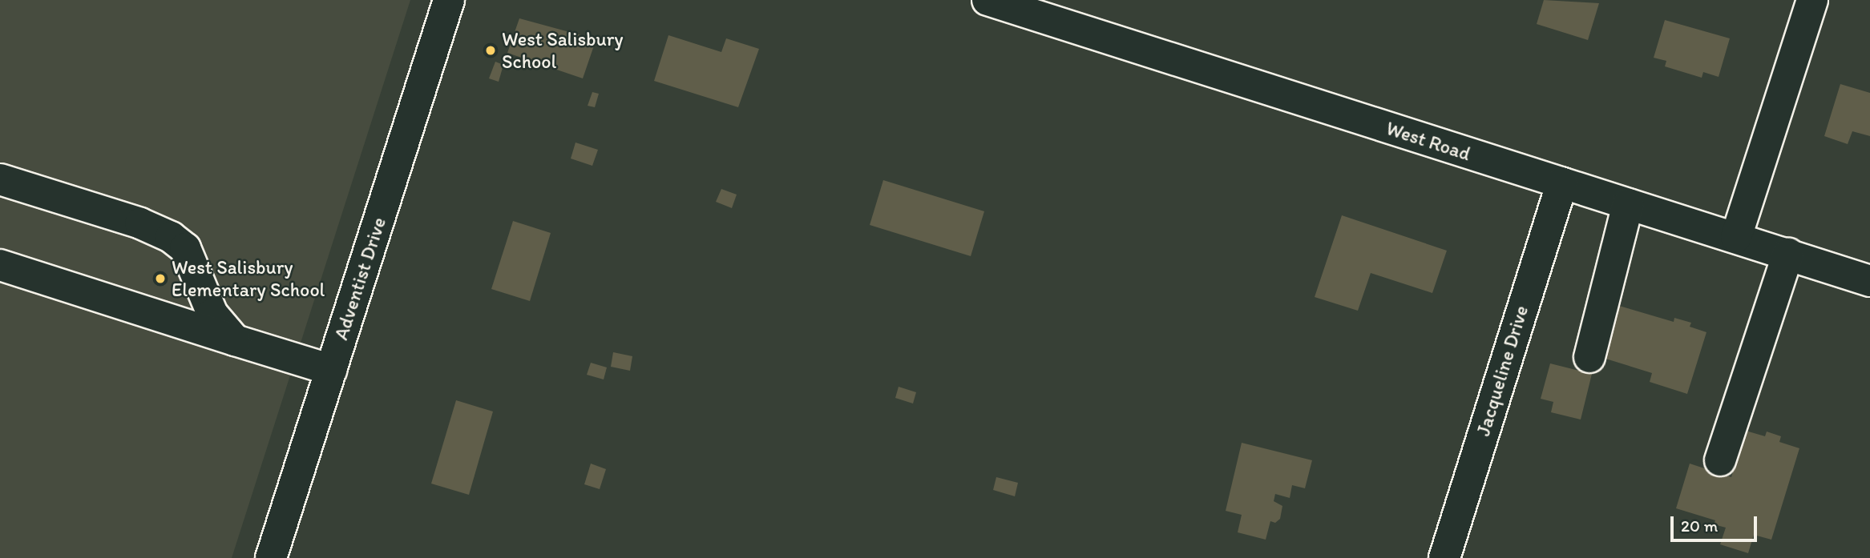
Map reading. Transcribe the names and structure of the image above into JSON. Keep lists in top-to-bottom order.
{
  "streets": {
    "street": ["West Road", "Adventist Drive", "Jacqueline Drive"]
  },
  "crossings": [
    ["West Road", "Jacqueline Drive"]
  ],
  "places": ["West Salisbury School", "West Salisbury Elementary School"],
  "scale_bar": "20 m"
}
